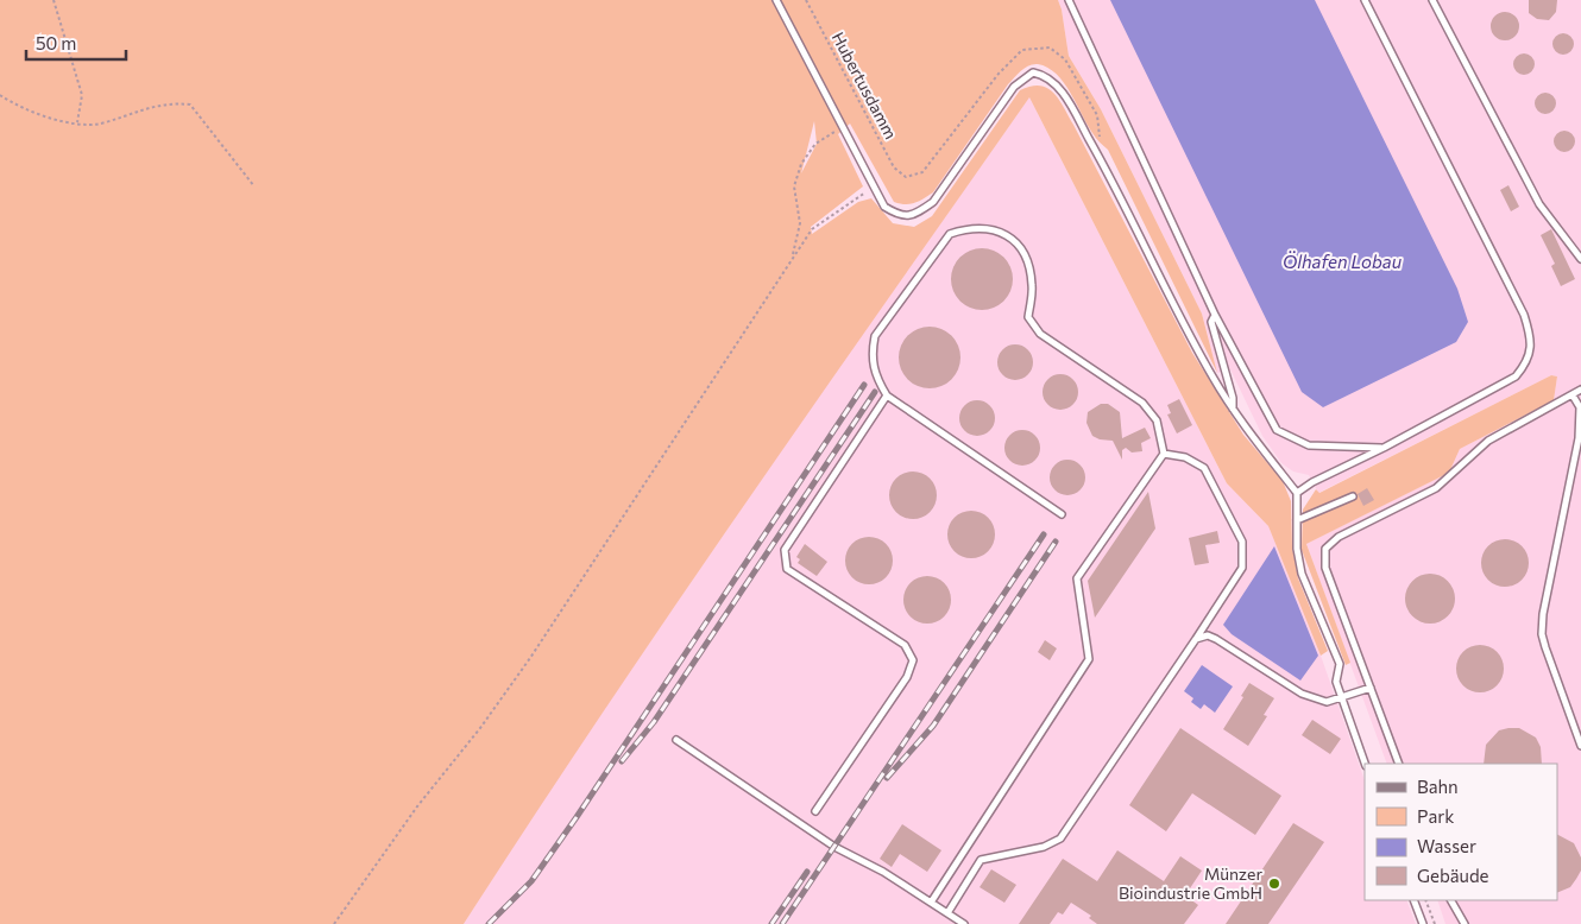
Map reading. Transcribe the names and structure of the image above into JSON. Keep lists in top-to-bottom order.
{
  "streets": {
    "path": ["Hubertusdamm"]
  },
  "water": ["Ölhafen Lobau"],
  "places": ["Münzer Bioindustrie GmbH"],
  "legend": [
    "Bahn",
    "Park",
    "Wasser",
    "Gebäude"
  ],
  "scale_bar": "50 m"
}
